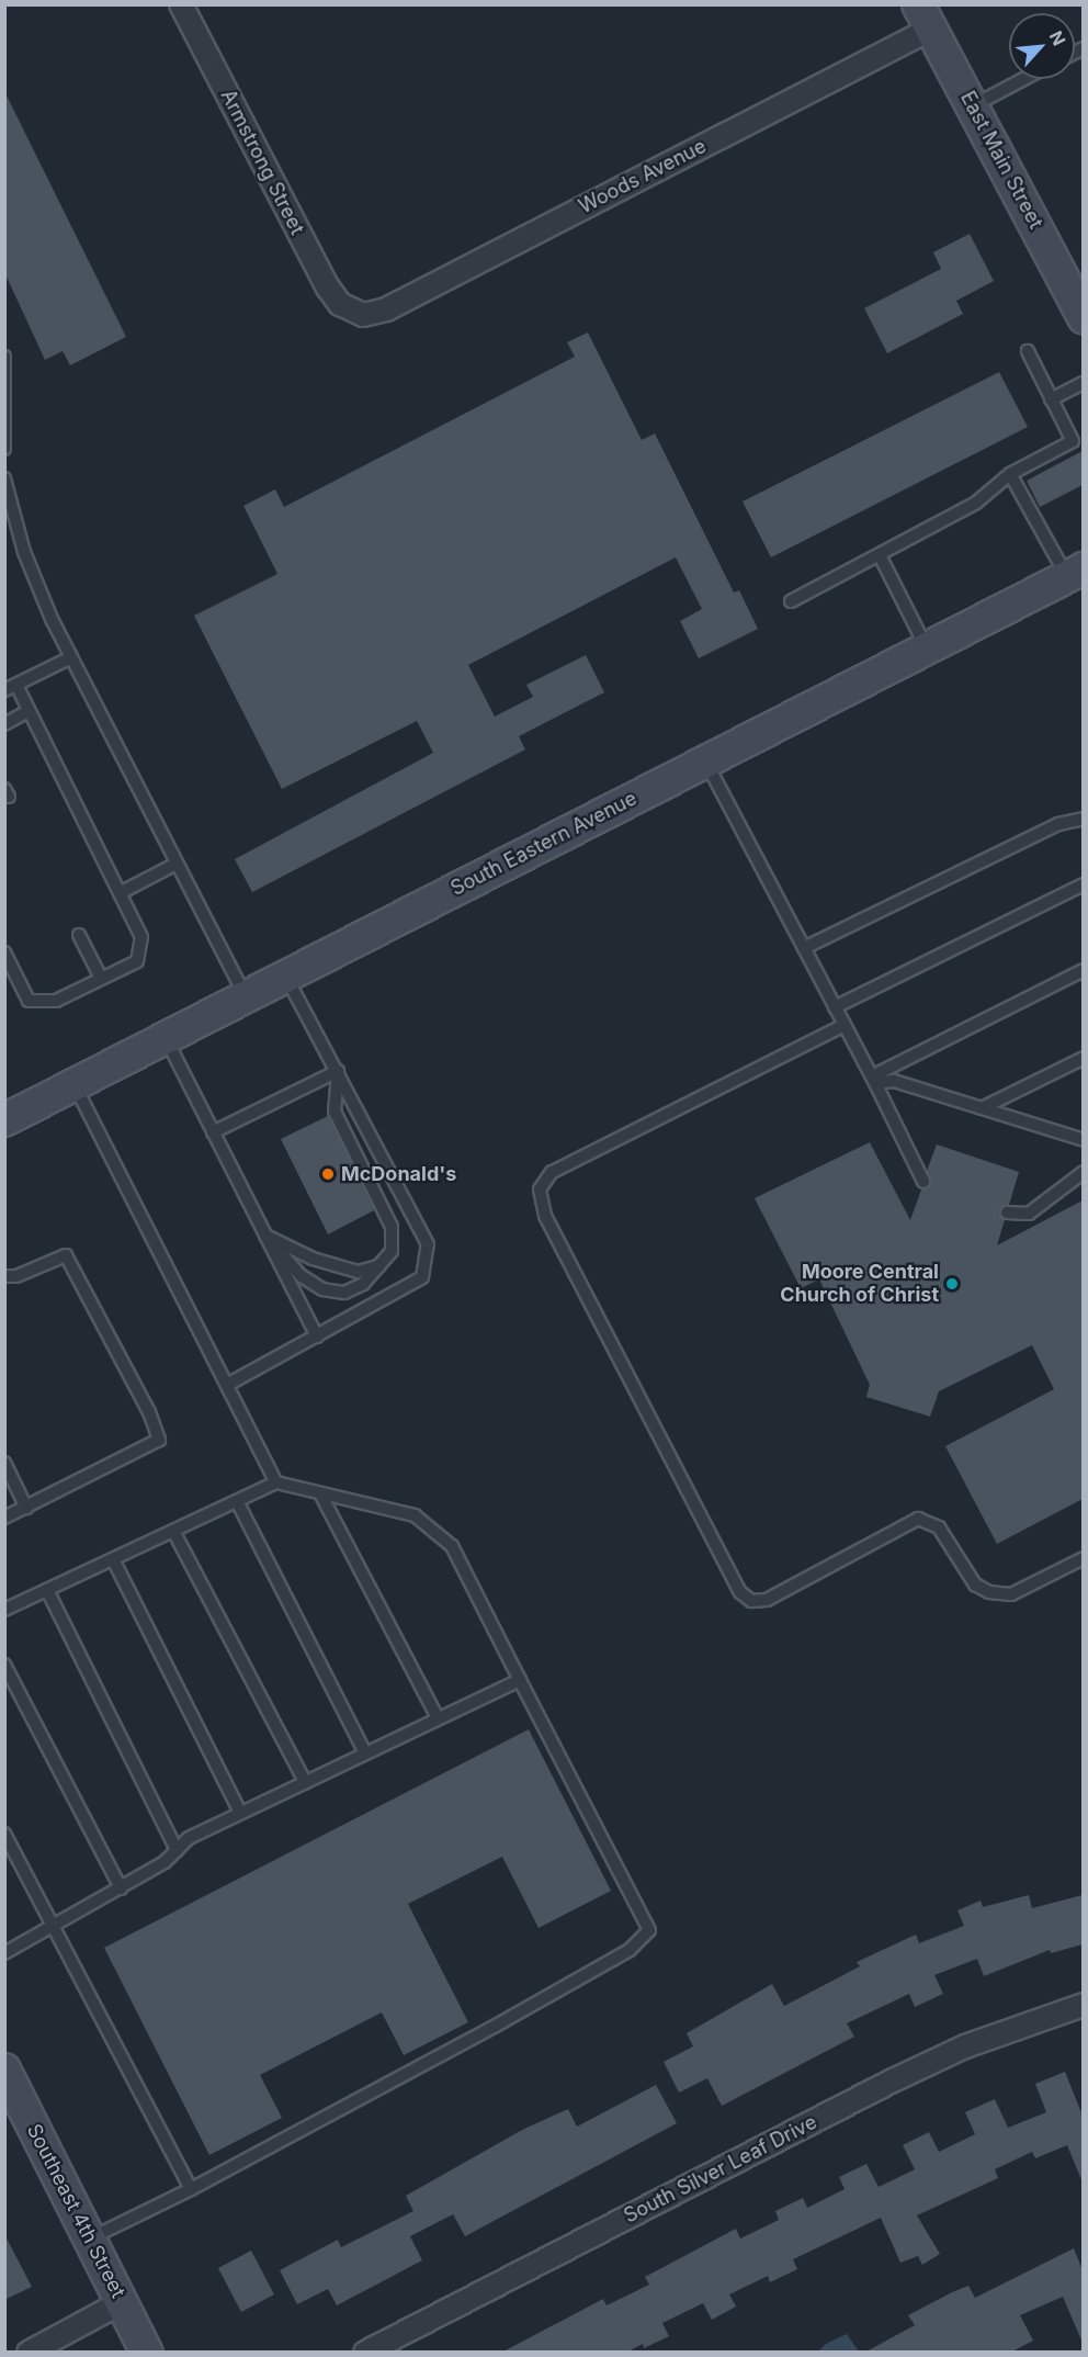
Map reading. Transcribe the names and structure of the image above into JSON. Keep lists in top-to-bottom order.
{
  "streets": {
    "main road": ["East Main Street", "South Eastern Avenue", "Southeast 4th Street"],
    "street": ["Armstrong Street", "Woods Avenue", "South Silver Leaf Drive"]
  },
  "crossings": [
    ["East Main Street", "Woods Avenue"],
    ["Armstrong Street", "Woods Avenue"]
  ],
  "places": ["McDonald's", "Moore Central Church of Christ"],
  "north": "top right"
}
